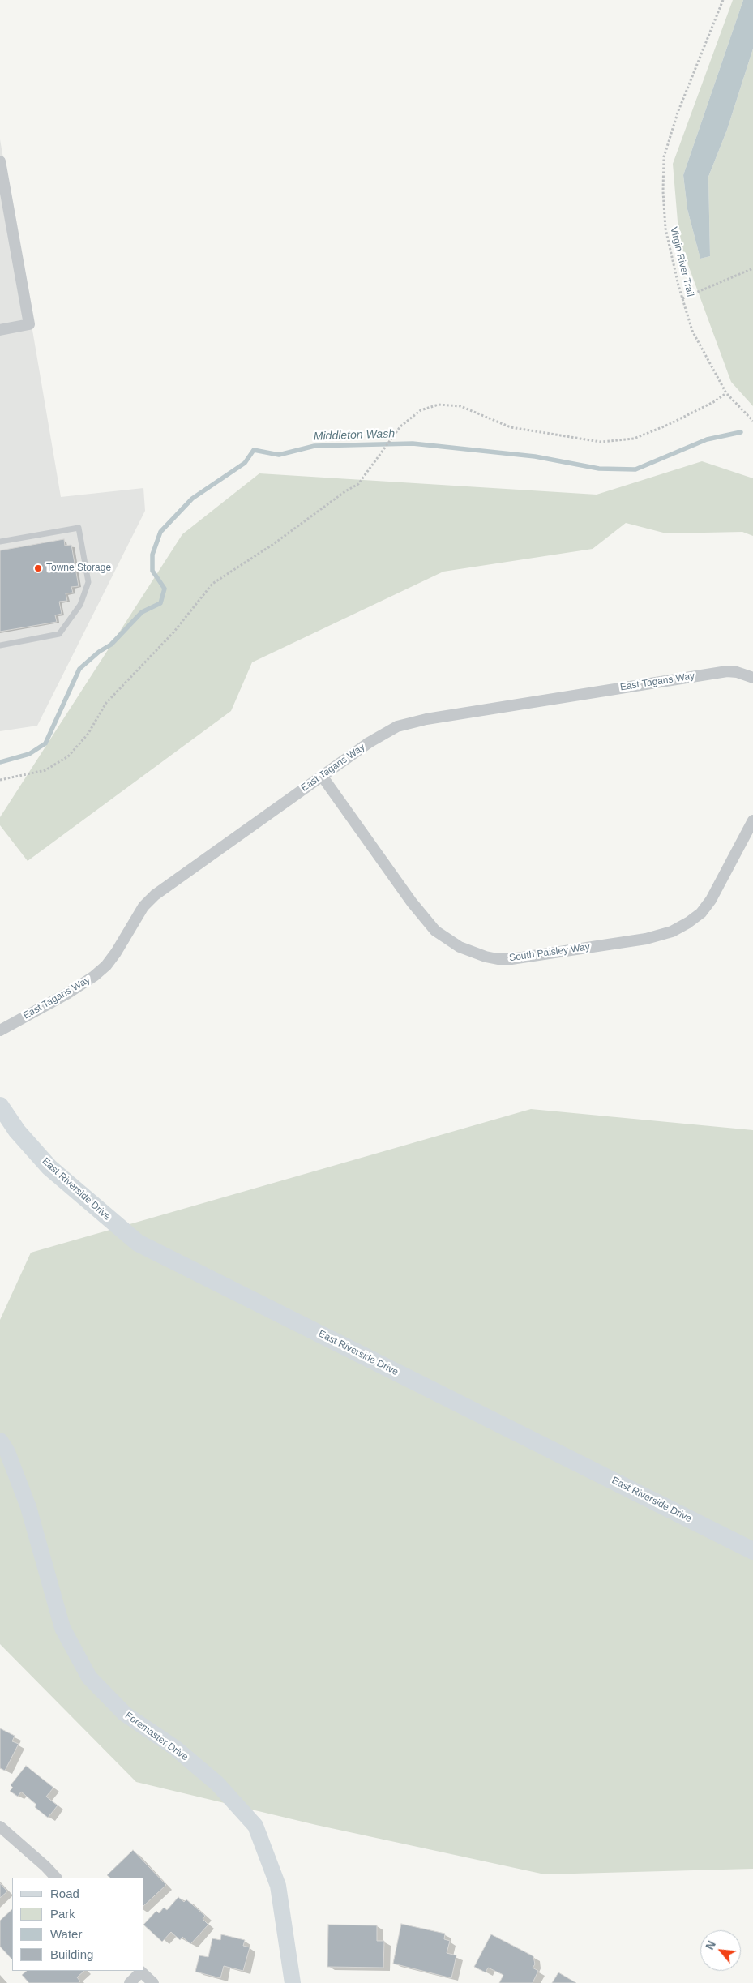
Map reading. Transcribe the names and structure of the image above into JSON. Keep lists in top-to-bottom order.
{
  "streets": {
    "main road": ["East Riverside Drive", "Foremaster Drive"],
    "street": ["East Tagans Way", "South Paisley Way"],
    "path": ["Virgin River Trail"]
  },
  "crossings": [
    ["East Tagans Way", "South Paisley Way"]
  ],
  "water": ["Middleton Wash"],
  "places": ["Towne Storage"],
  "legend": [
    "Road",
    "Park",
    "Water",
    "Building"
  ],
  "north": "top left"
}
